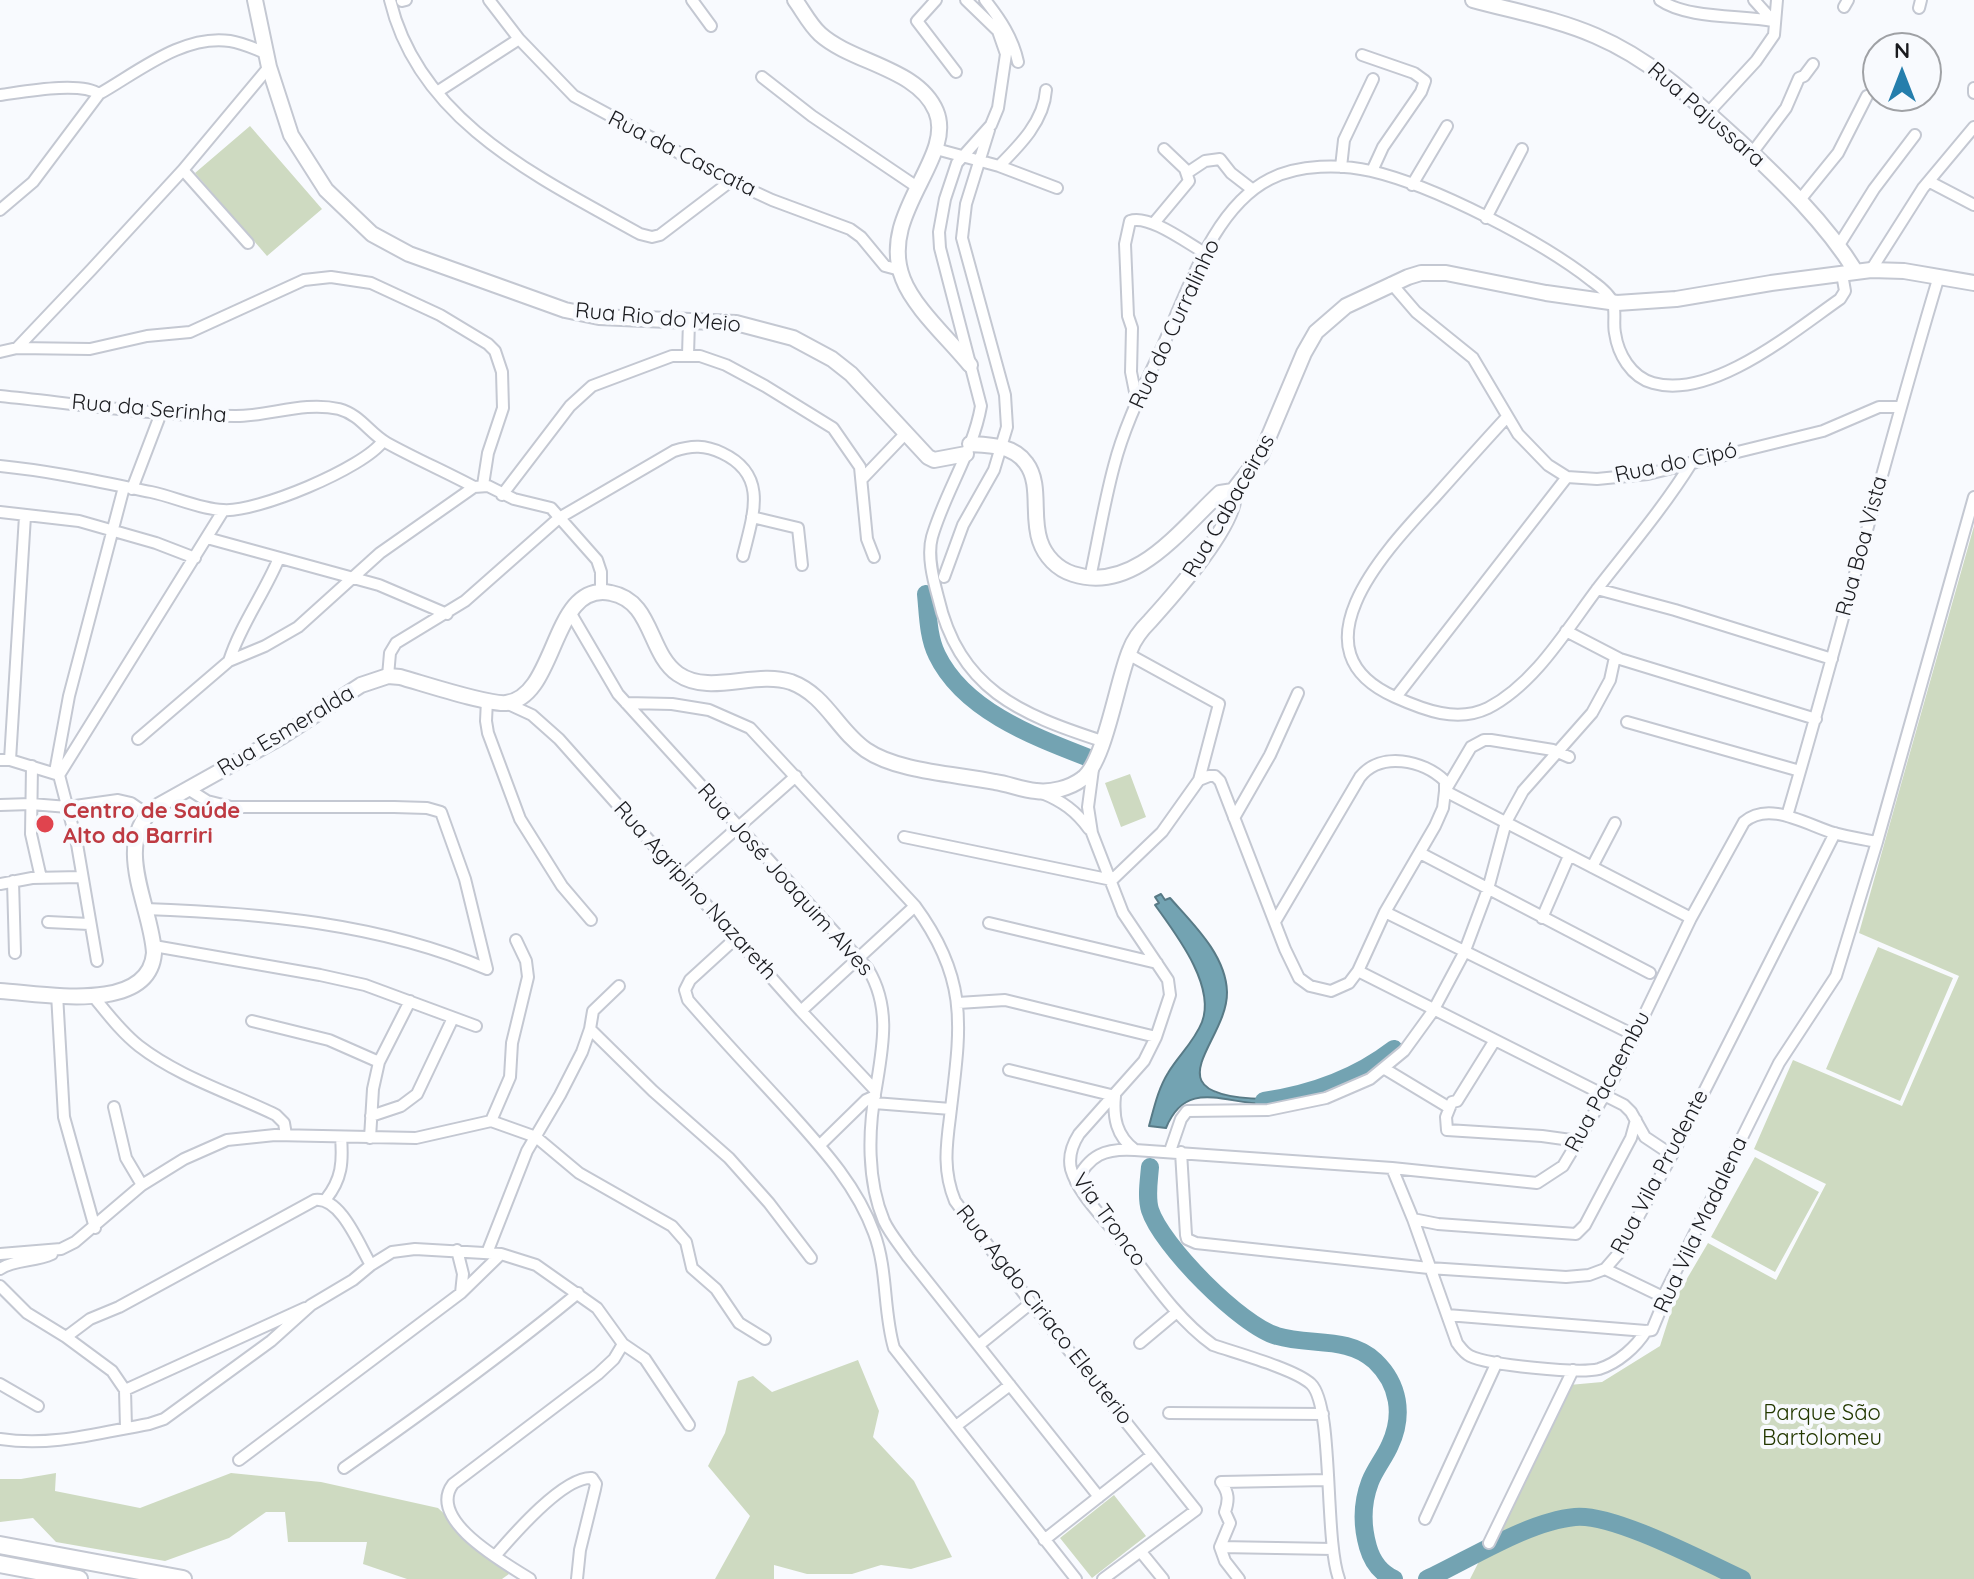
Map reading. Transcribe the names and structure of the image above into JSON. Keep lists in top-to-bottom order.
{
  "streets": {
    "main road": [
      "Rua Pajussara",
      "Rua Rio do Meio",
      "Rua Cabaceiras",
      "Rua Esmeralda"
    ],
    "street": [
      "Rua da Cascata",
      "Rua do Curralinho",
      "Rua da Serinha",
      "Rua do Cipó",
      "Rua Boa Vista",
      "Rua José Joaquim Alves",
      "Rua Agripino Nazareth",
      "Rua Pacaembu",
      "Rua Vila Prudente",
      "Via Tronco",
      "Rua Vila Madalena",
      "Rua Agdo Ciriaco Eleuterio"
    ]
  },
  "crossings": [
    ["Rua Pajussara", "Rua Cabaceiras"],
    ["Rua do Curralinho", "Rua Cabaceiras"],
    ["Rua do Cipó", "Rua Boa Vista"],
    ["Rua Cabaceiras", "Rua Boa Vista"],
    ["Rua Cabaceiras", "Via Tronco"],
    ["Rua Boa Vista", "Rua Pacaembu"],
    ["Rua José Joaquim Alves", "Rua Agripino Nazareth"],
    ["Rua José Joaquim Alves", "Rua Agdo Ciriaco Eleuterio"],
    ["Rua Pacaembu", "Rua Vila Prudente"],
    ["Rua Pacaembu", "Via Tronco"],
    ["Rua Pacaembu", "Rua Vila Madalena"],
    ["Rua Vila Prudente", "Rua Vila Madalena"]
  ],
  "parks": ["Parque São Bartolomeu"],
  "places": ["Centro de Saúde Alto do Barriri"],
  "north": "top"
}
